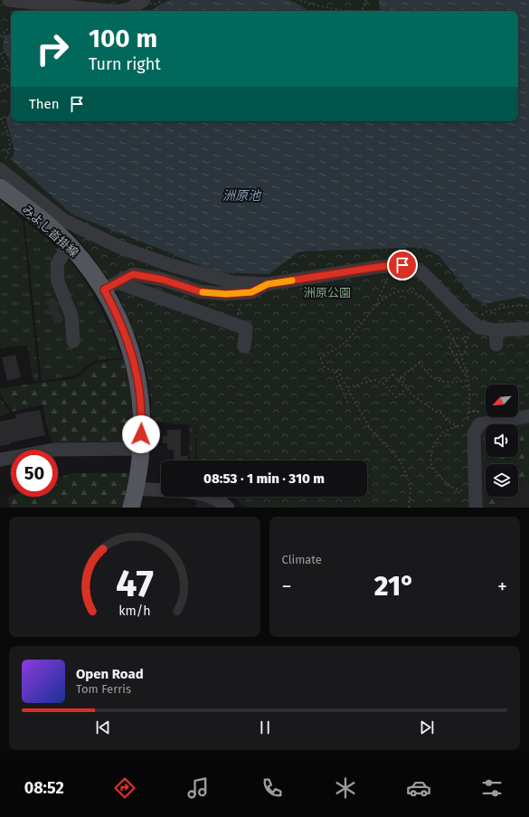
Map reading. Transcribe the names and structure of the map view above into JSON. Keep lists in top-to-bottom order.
{
  "streets": {
    "main road": ["みよし沓掛線"]
  },
  "water": ["洲原池"],
  "parks": ["洲原公園"],
  "north": "bottom left",
  "page": {
    "turn": ["100 m", "Turn right"],
    "then": "Then",
    "limit": "50",
    "trip": "08:53 · 1 min · 310 m",
    "tile": "Climate",
    "heat": ["−", "21°", "+"],
    "song": ["Open Road", "Tom Ferris"],
    "tabs": "08:52",
    "gauge": ["47", "km/h"]
  }
}
